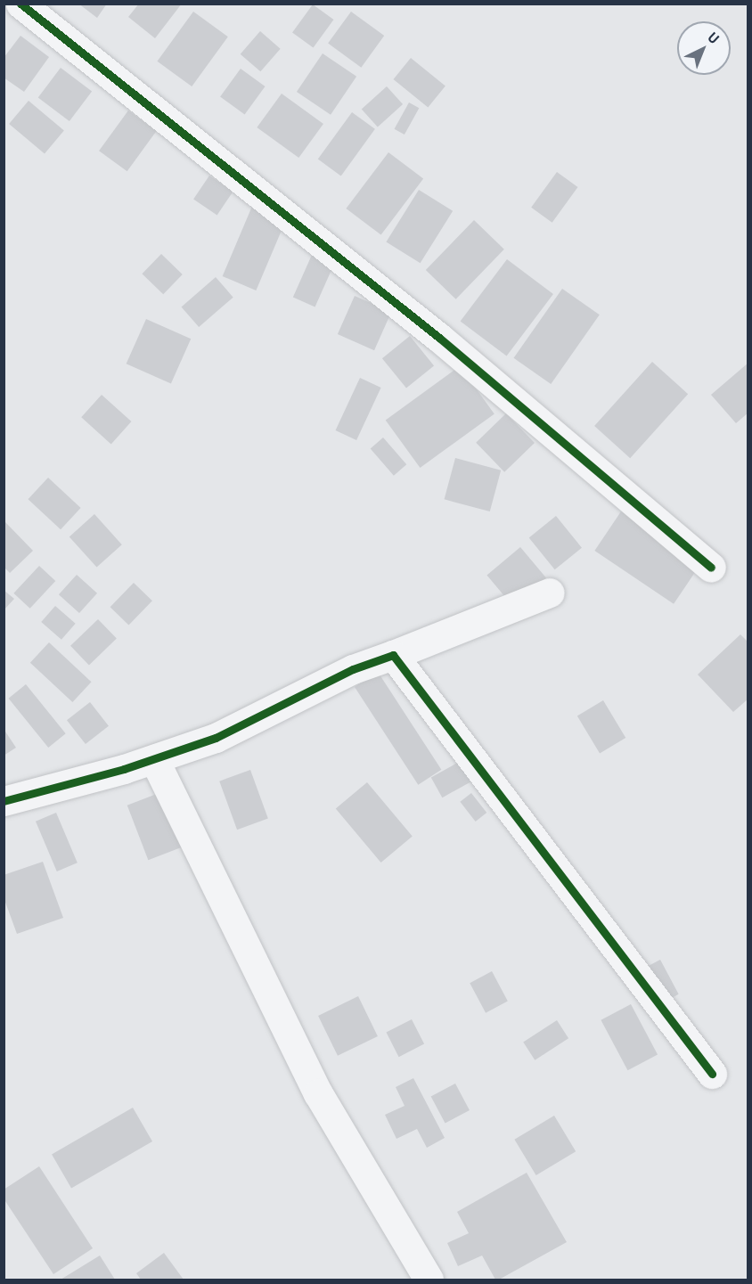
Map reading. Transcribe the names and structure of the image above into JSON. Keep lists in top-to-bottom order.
{
  "north": "top right"
}
